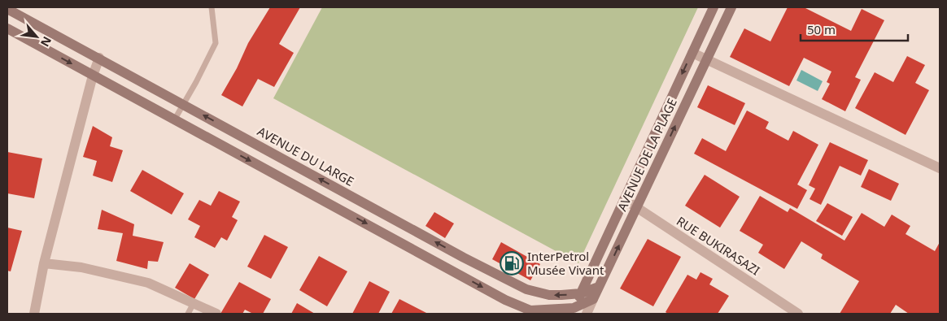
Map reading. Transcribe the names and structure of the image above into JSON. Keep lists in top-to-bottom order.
{
  "streets": {
    "main road": ["AVENUE DE LA PLAGE", "AVENUE DU LARGE"],
    "street": ["RUE BUKIRASAZI"]
  },
  "crossings": [
    ["AVENUE DE LA PLAGE", "AVENUE DU LARGE"],
    ["AVENUE DE LA PLAGE", "RUE BUKIRASAZI"]
  ],
  "places": {
    "fuel station": ["InterPetrol Musée Vivant"]
  },
  "scale_bar": "50 m",
  "north": "bottom right"
}
